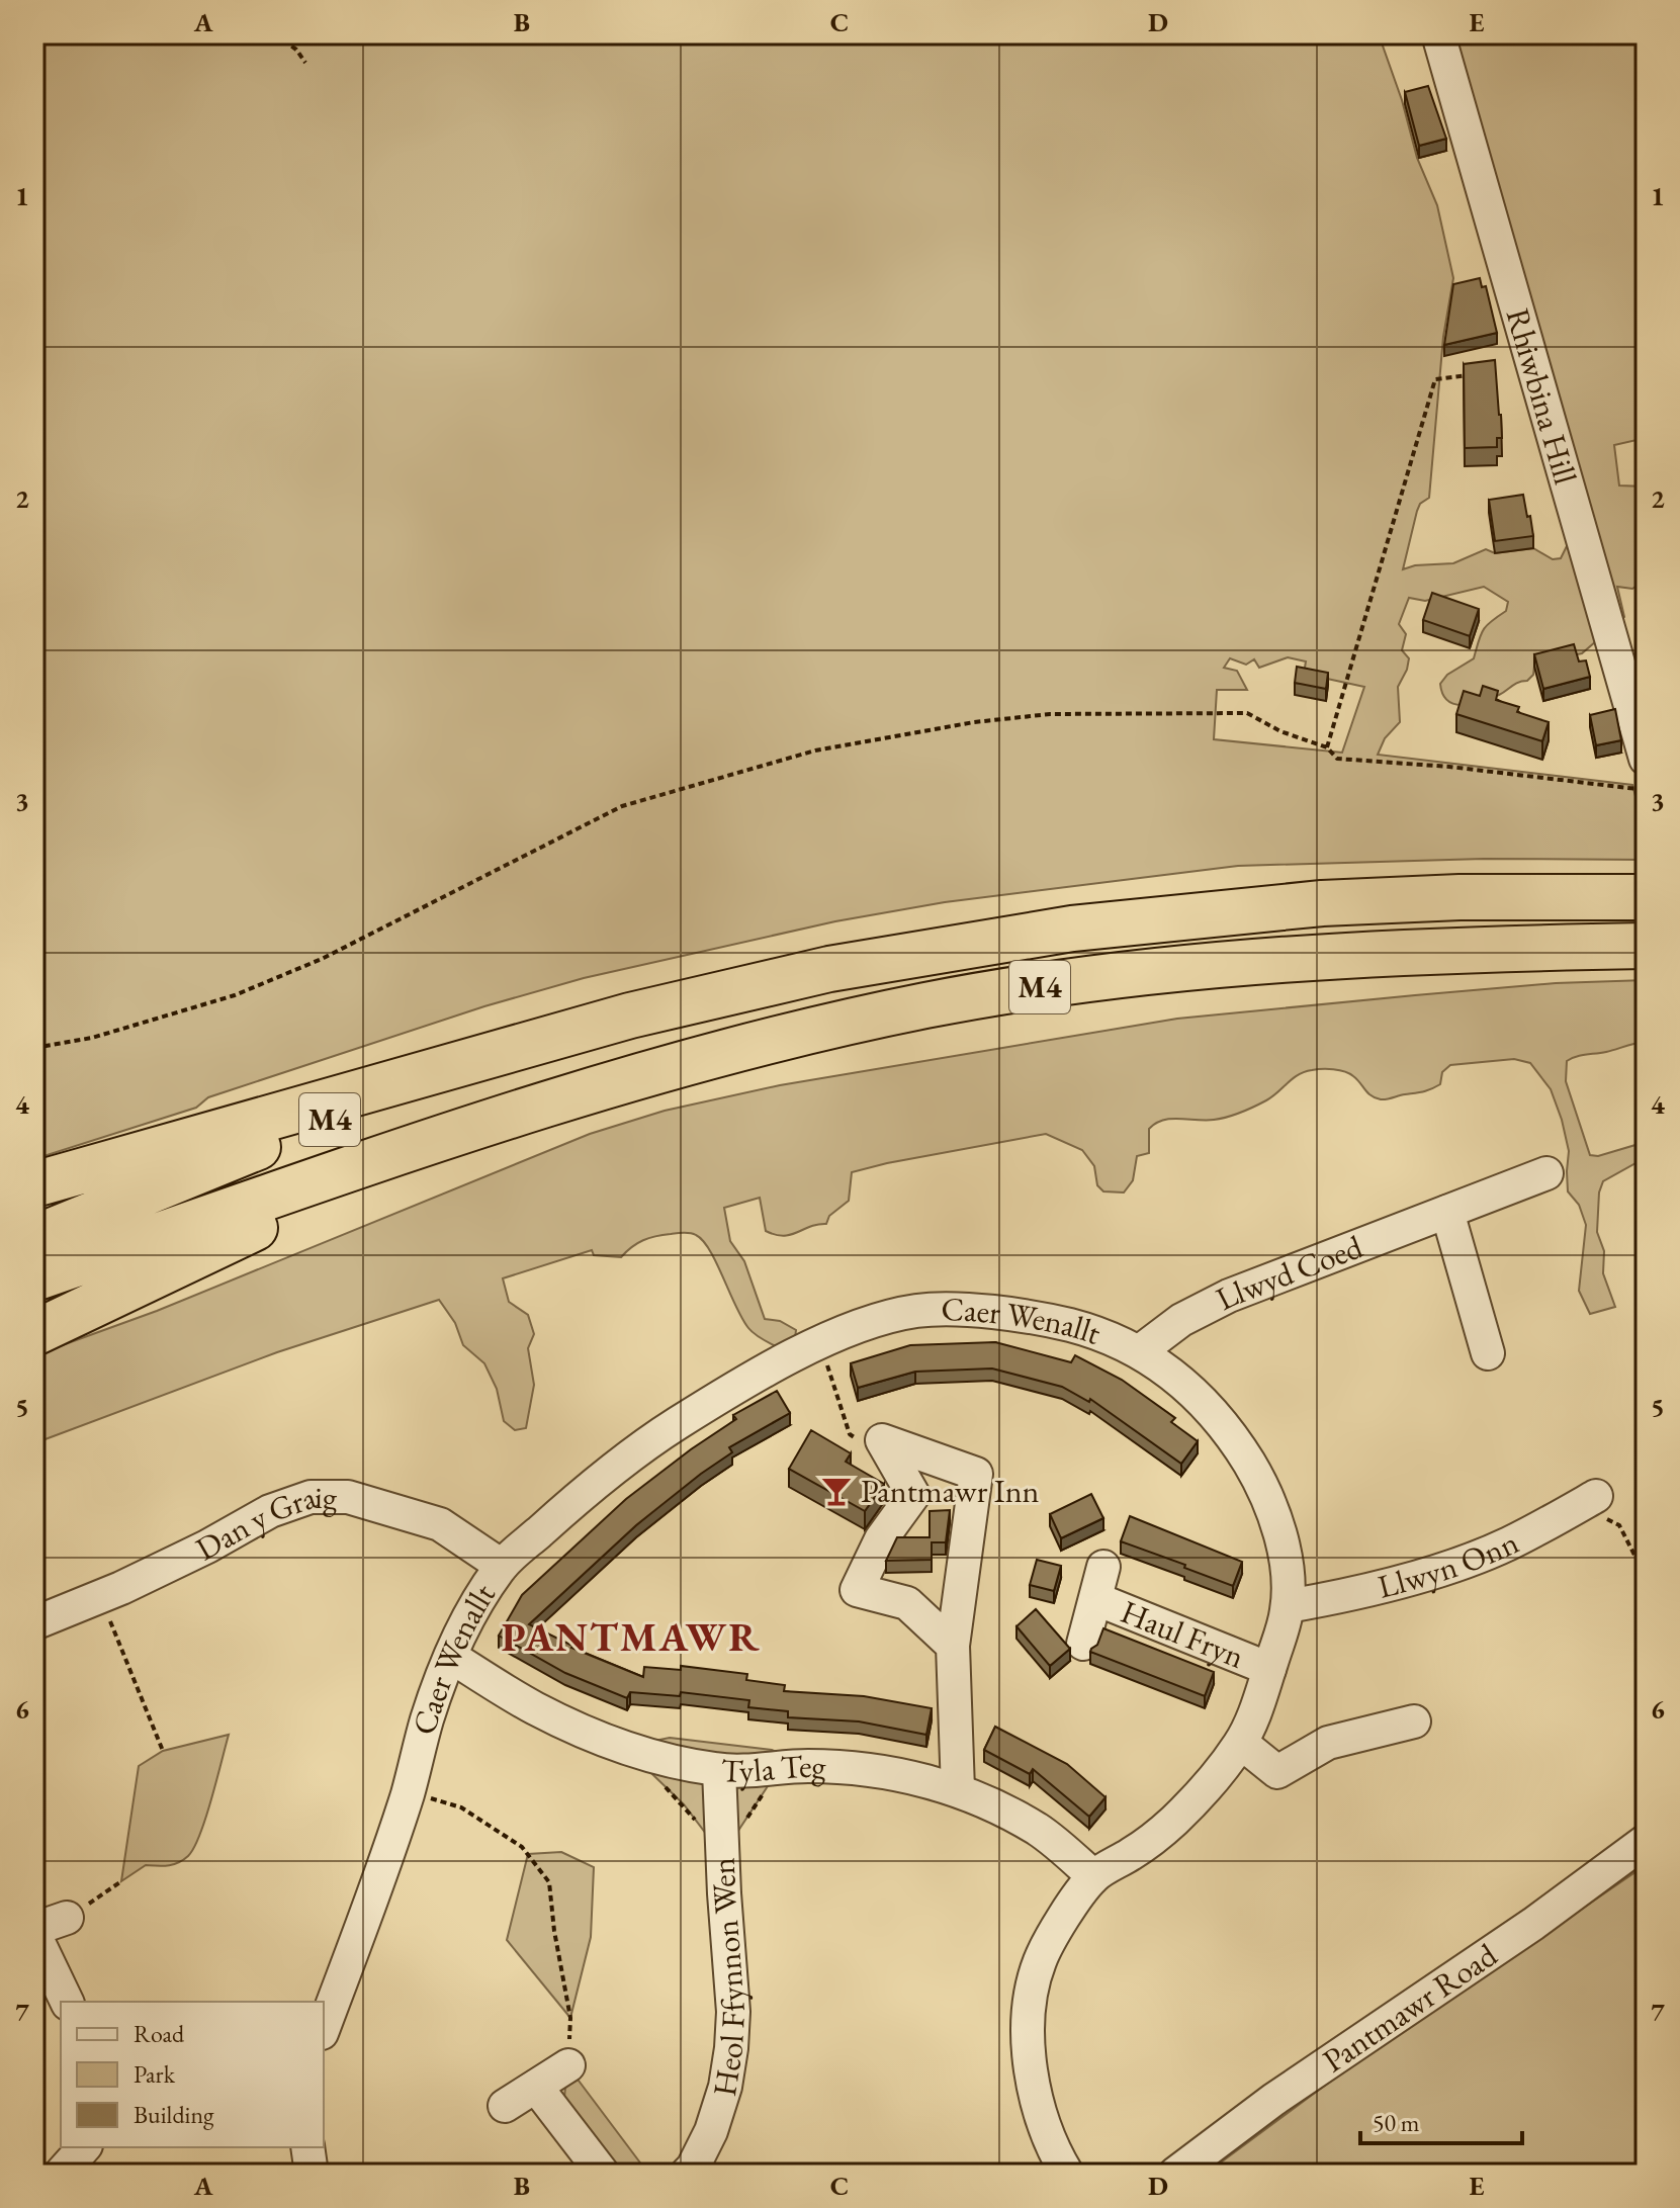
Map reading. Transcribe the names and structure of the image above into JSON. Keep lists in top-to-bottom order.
{
  "streets": {
    "highway": ["M4"],
    "street": [
      "Rhiwbina Hill",
      "Llwyd Coed",
      "Caer Wenallt",
      "Dan y Graig",
      "Llwyn Onn",
      "Haul Fryn",
      "Tyla Teg",
      "Heol Ffynnon Wen",
      "Pantmawr Road"
    ]
  },
  "crossings": [
    ["Llwyd Coed", "Caer Wenallt"],
    ["Caer Wenallt", "Dan y Graig"],
    ["Caer Wenallt", "Llwyn Onn"],
    ["Caer Wenallt", "Haul Fryn"],
    ["Caer Wenallt", "Tyla Teg"],
    ["Tyla Teg", "Heol Ffynnon Wen"]
  ],
  "districts": ["PANTMAWR"],
  "places": {
    "bar": ["Pantmawr Inn"]
  },
  "legend": ["Road", "Park", "Building"],
  "scale_bar": "50 m",
  "grid": {
    "columns": [
      "A",
      "B",
      "C",
      "D",
      "E"
    ],
    "rows": [
      "1",
      "2",
      "3",
      "4",
      "5",
      "6",
      "7"
    ]
  }
}
